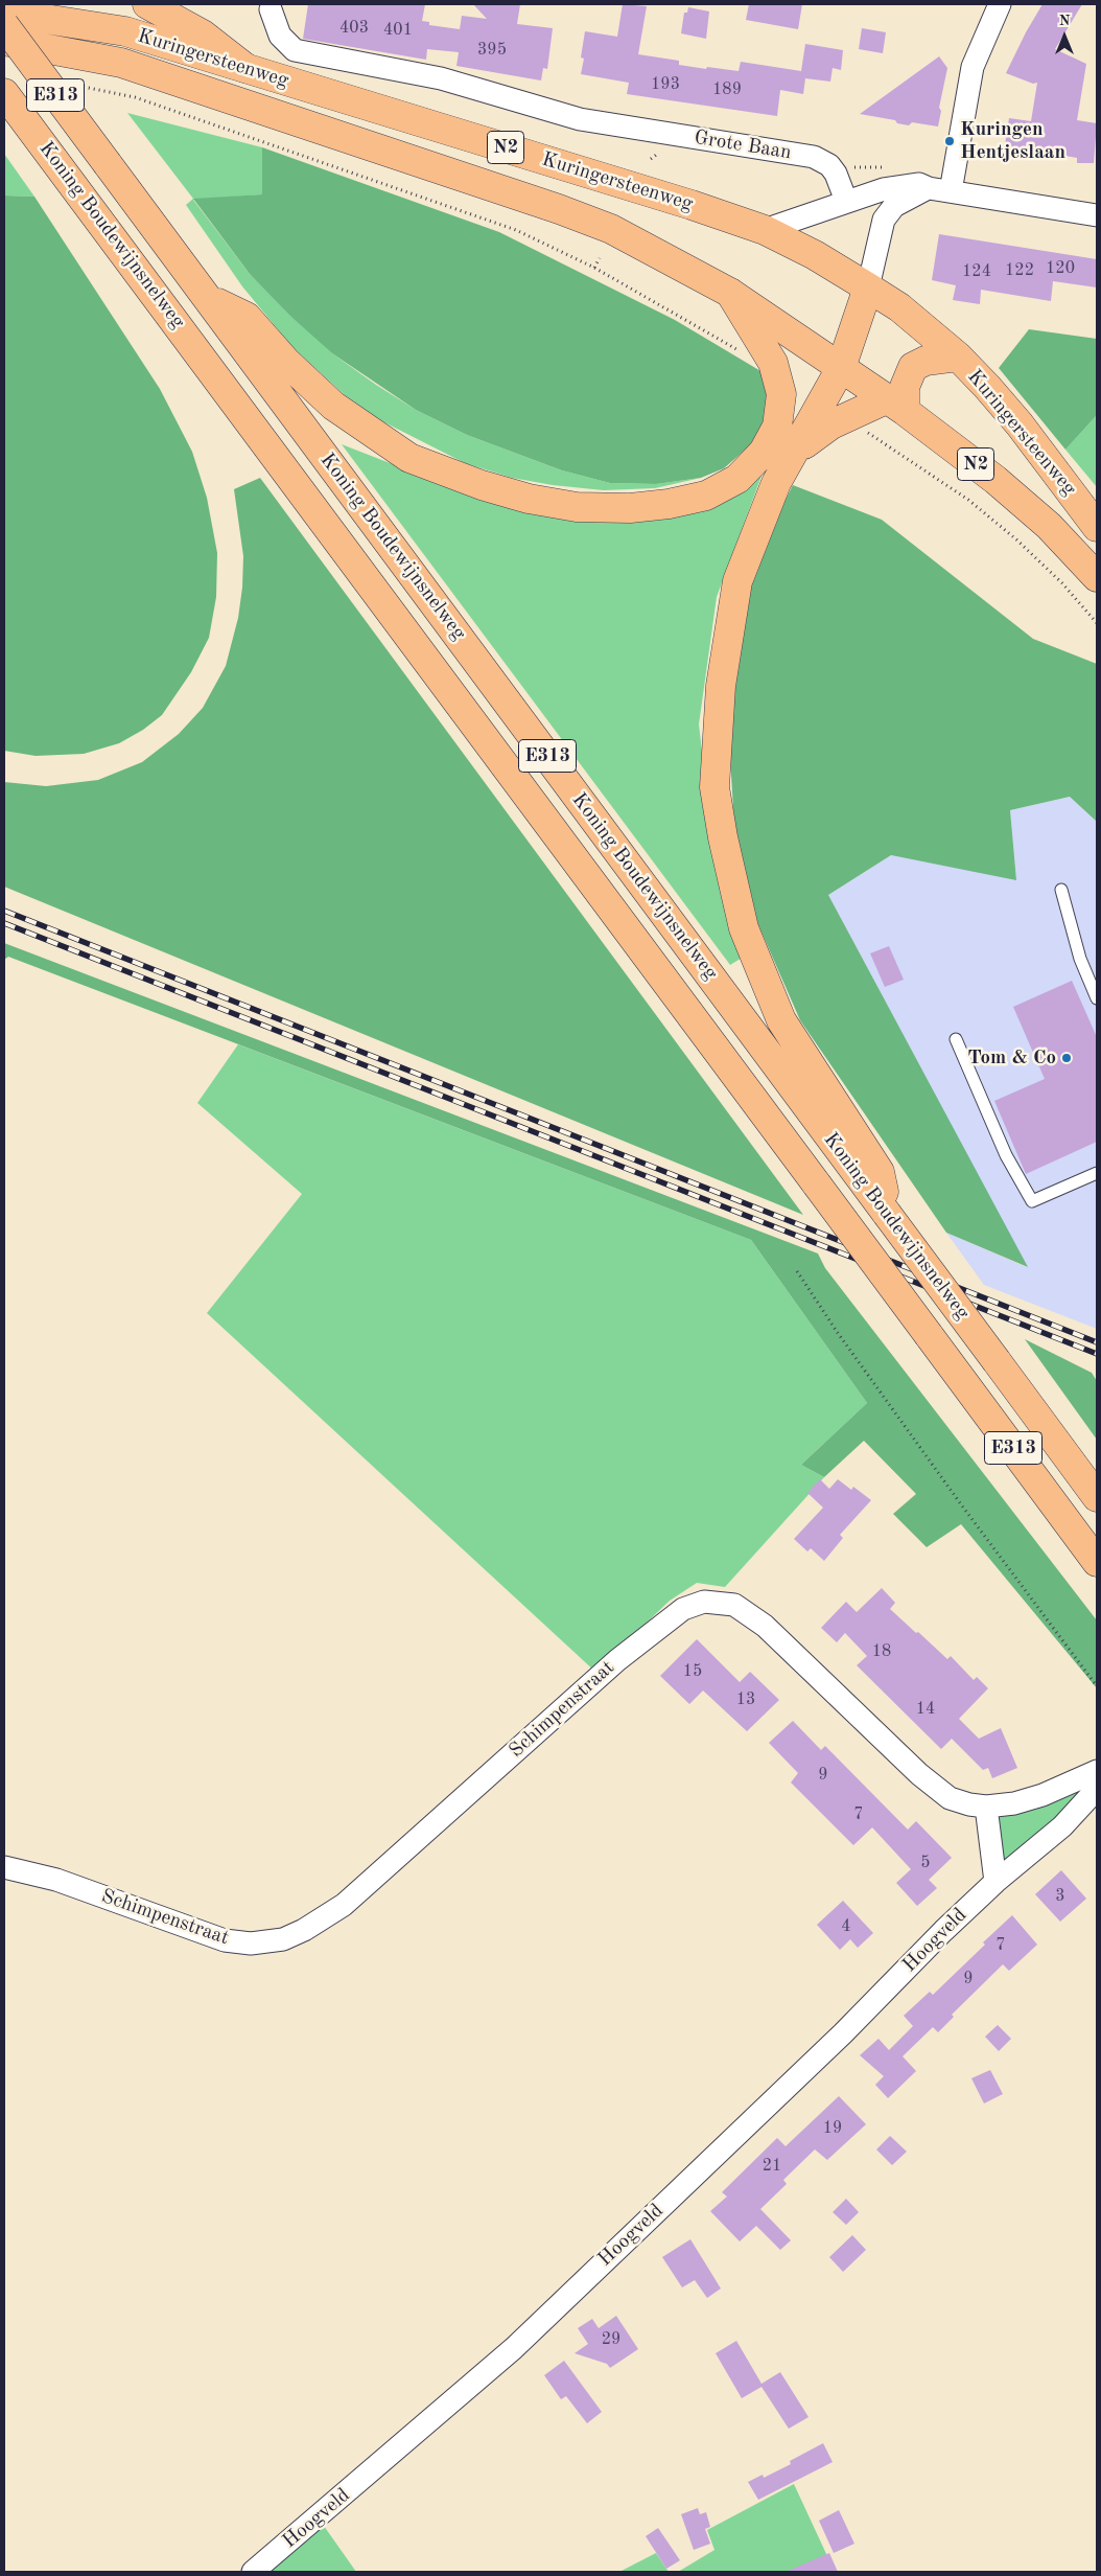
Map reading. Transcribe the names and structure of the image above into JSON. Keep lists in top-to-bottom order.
{
  "streets": {
    "main road": [
      "Kuringersteenweg",
      "E313",
      "N2",
      "Koning Boudewijnsnelweg"
    ],
    "street": ["Grote Baan", "Schimpenstraat", "Hoogveld"]
  },
  "crossings": [
    ["Kuringersteenweg", "Grote Baan"]
  ],
  "places": ["Kuringen Hentjeslaan", "Tom & Co"],
  "house_numbers": [
    "403",
    "401",
    "395",
    "193",
    "189",
    "120",
    "122",
    "124",
    "18",
    "15",
    "13",
    "14",
    "9",
    "7",
    "5",
    "3",
    "4",
    "7",
    "9",
    "19",
    "21",
    "29"
  ],
  "north": "top"
}
